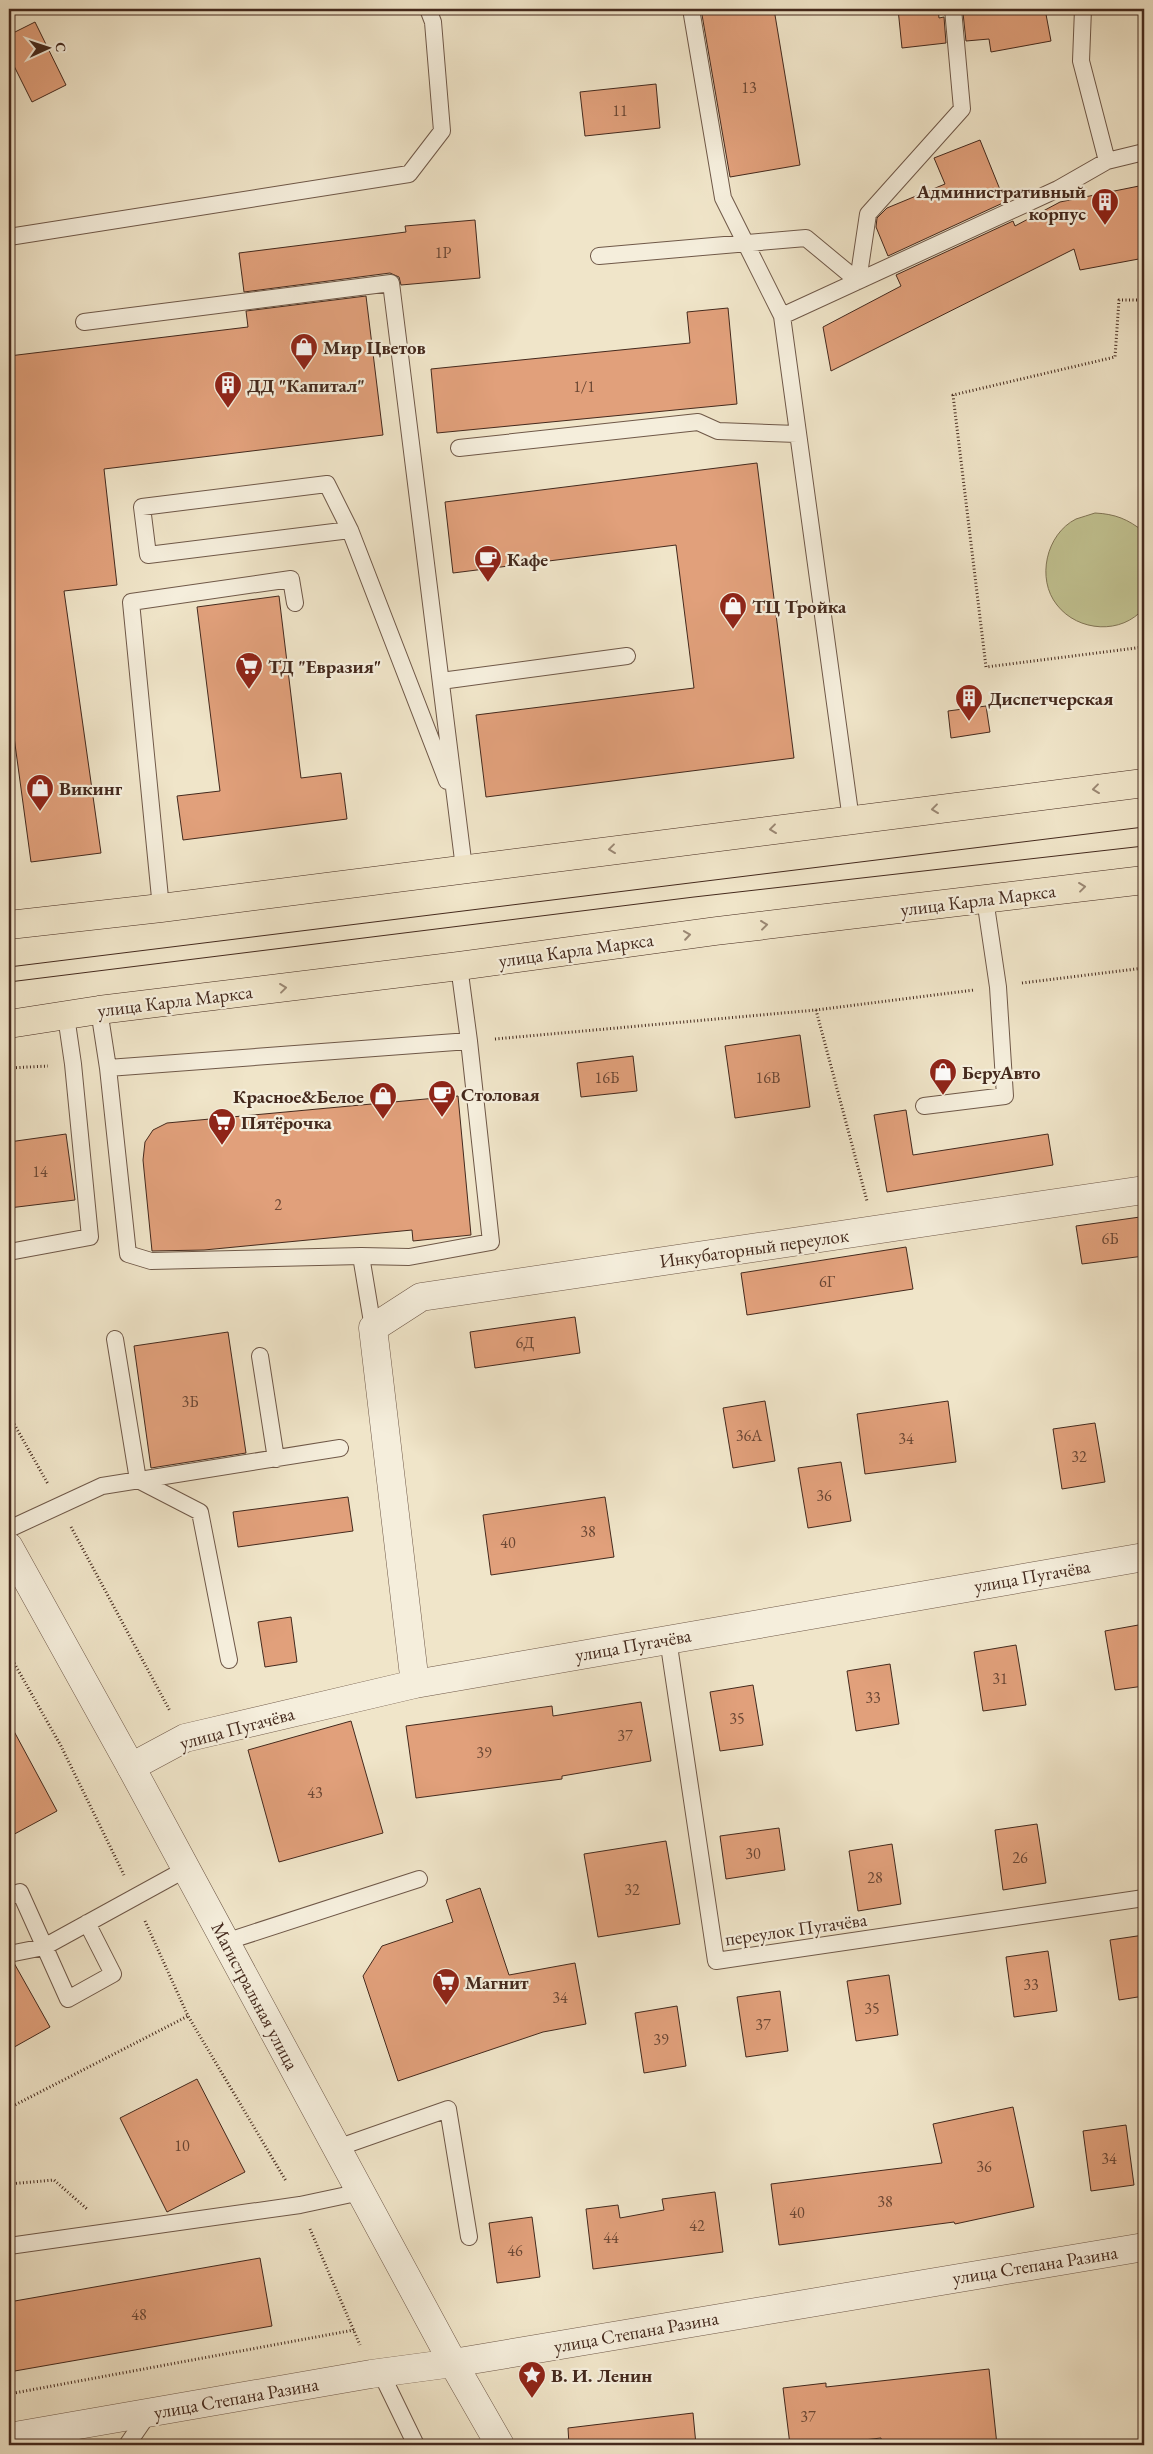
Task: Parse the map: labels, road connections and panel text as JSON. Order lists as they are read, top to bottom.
{
  "streets": {
    "main road": ["улица Карла Маркса"],
    "street": [
      "Инкубаторный переулок",
      "улица Пугачёва",
      "Магистральная улица",
      "улица Степана Разина"
    ],
    "lane": ["переулок Пугачёва"]
  },
  "crossings": [
    ["улица Пугачёва", "переулок Пугачёва"],
    ["улица Пугачёва", "Магистральная улица"],
    ["Магистральная улица", "улица Степана Разина"]
  ],
  "places": {
    "building": ["Административный корпус", "ДД \"Капитал\"", "Диспетчерская"],
    "shop": [
      "Мир Цветов",
      "ТЦ Тройка",
      "Викинг",
      "БеруАвто",
      "Красное&Белое"
    ],
    "cafe": ["Кафе", "Столовая"],
    "supermarket": ["ТД \"Евразия\"", "Пятёрочка", "Магнит"],
    "place": ["В. И. Ленин"]
  },
  "house_numbers": [
    "13",
    "11",
    "1Р",
    "1/1",
    "16Б",
    "16В",
    "14",
    "2",
    "6Б",
    "6Г",
    "6Д",
    "3Б",
    "36А",
    "34",
    "32",
    "36",
    "38",
    "40",
    "31",
    "33",
    "35",
    "37",
    "39",
    "43",
    "30",
    "26",
    "28",
    "32",
    "33",
    "34",
    "35",
    "37",
    "39",
    "10",
    "34",
    "36",
    "38",
    "40",
    "42",
    "44",
    "46",
    "48",
    "37"
  ],
  "north": "right"
}
